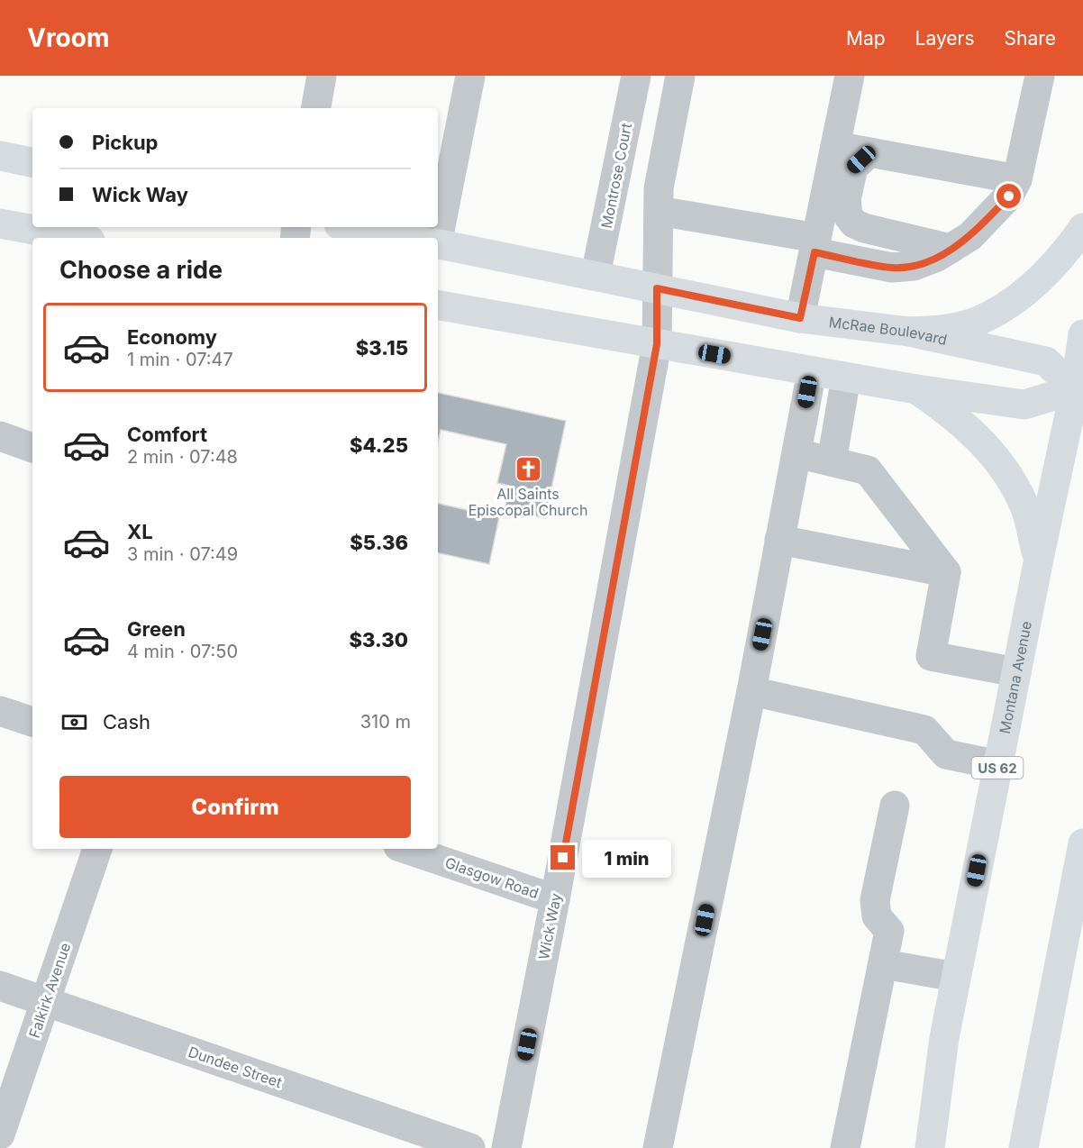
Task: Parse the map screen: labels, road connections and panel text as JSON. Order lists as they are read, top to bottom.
{
  "streets": {
    "main road": ["McRae Boulevard", "Montana Avenue", "US 62"],
    "street": [
      "Montrose Court",
      "Glasgow Road",
      "Wick Way",
      "Falkirk Avenue",
      "Dundee Street"
    ]
  },
  "crossings": [
    ["Montrose Court", "McRae Boulevard"],
    ["McRae Boulevard", "Montana Avenue"],
    ["McRae Boulevard", "Wick Way"],
    ["Glasgow Road", "Wick Way"],
    ["Falkirk Avenue", "Dundee Street"]
  ],
  "places": {
    "church": ["All Saints Episcopal Church"]
  },
  "page": {
    "header": "Vroom",
    "nav": ["Map", "Layers", "Share"],
    "banner": ["Pickup", "Wick Way"],
    "heading": "Choose a ride",
    "list": [
      {
        "name": "Economy",
        "note": "1 min · 07:47",
        "value": "$3.15"
      },
      {
        "name": "Comfort",
        "note": "2 min · 07:48",
        "value": "$4.25"
      },
      {
        "name": "XL",
        "note": "3 min · 07:49",
        "value": "$5.36"
      },
      {
        "name": "Green",
        "note": "4 min · 07:50",
        "value": "$3.30"
      }
    ],
    "pay": ["Cash", "310 m"],
    "buttons": "Confirm",
    "bubble": "1 min"
  }
}
